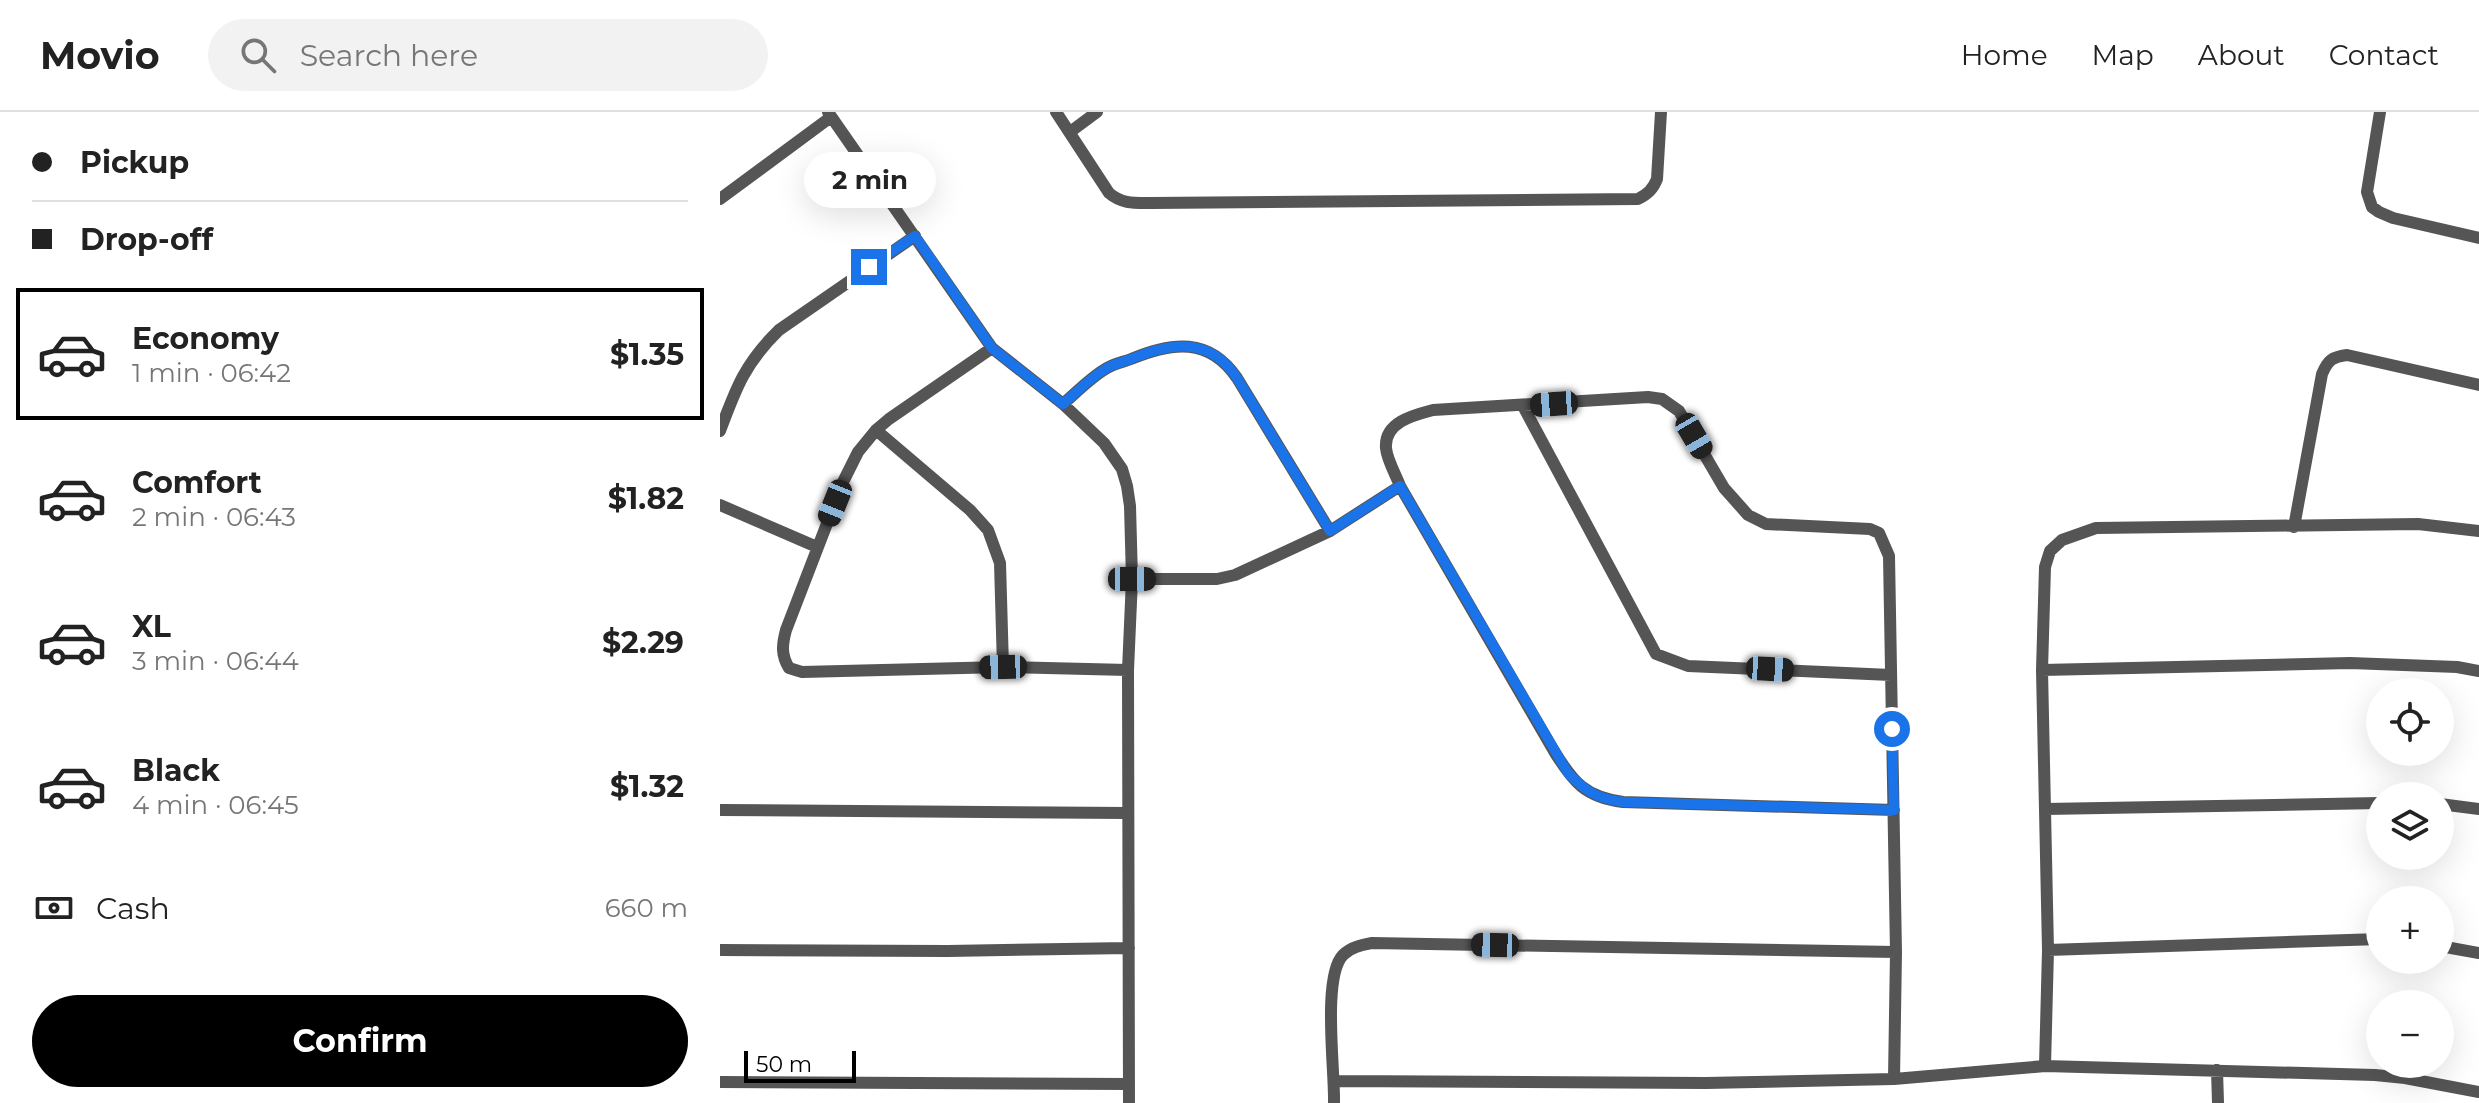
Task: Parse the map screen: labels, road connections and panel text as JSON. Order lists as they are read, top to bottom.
{
  "scale_bar": "50 m",
  "page": {
    "header": "Movio",
    "search": "Search here",
    "nav": [
      "Home",
      "Map",
      "About",
      "Contact"
    ],
    "banner": ["Pickup", "Drop-off"],
    "bubble": "2 min",
    "list": [
      {
        "name": "Economy",
        "note": "1 min · 06:42",
        "value": "$1.35"
      },
      {
        "name": "Comfort",
        "note": "2 min · 06:43",
        "value": "$1.82"
      },
      {
        "name": "XL",
        "note": "3 min · 06:44",
        "value": "$2.29"
      },
      {
        "name": "Black",
        "note": "4 min · 06:45",
        "value": "$1.32"
      }
    ],
    "map_buttons": ["+", "−"],
    "pay": ["Cash", "660 m"],
    "buttons": "Confirm",
    "scale": "50 m"
  }
}
